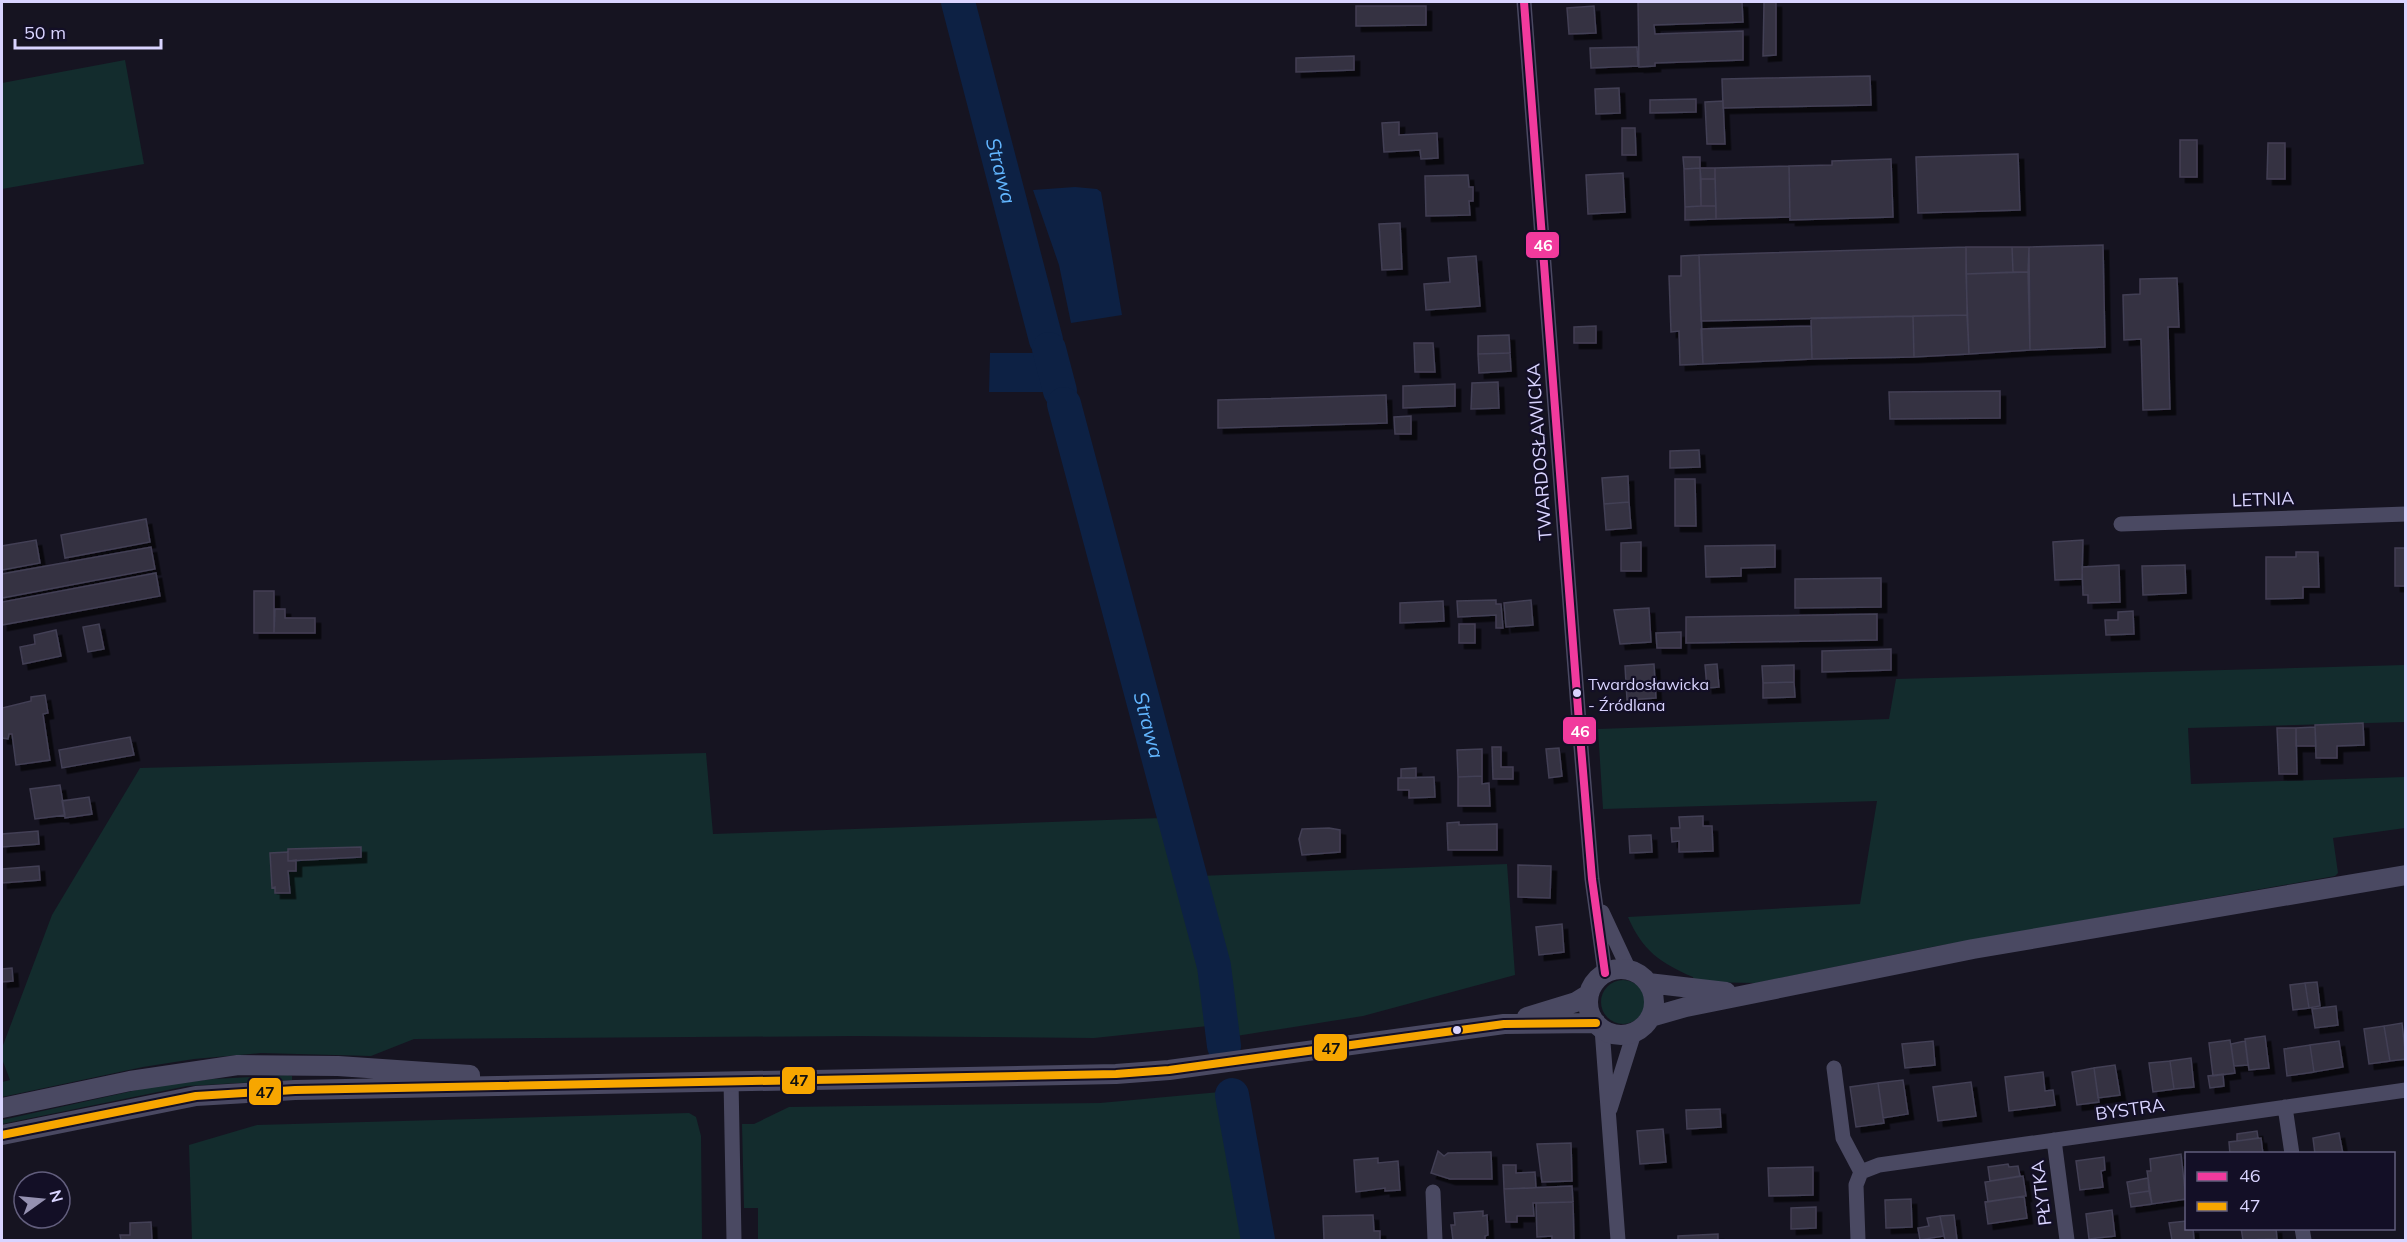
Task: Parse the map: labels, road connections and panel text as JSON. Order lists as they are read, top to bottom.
{
  "streets": {
    "street": [
      "TWARDOSŁAWICKA",
      "LETNIA",
      "BYSTRA",
      "PŁYTKA"
    ]
  },
  "crossings": [
    ["BYSTRA", "PŁYTKA"]
  ],
  "water": ["Strawa"],
  "places": ["Twardosławicka - Źródlana"],
  "lines": ["transit line 46", "transit line 47"],
  "legend": ["46", "47"],
  "scale_bar": "50 m",
  "north": "right"
}
